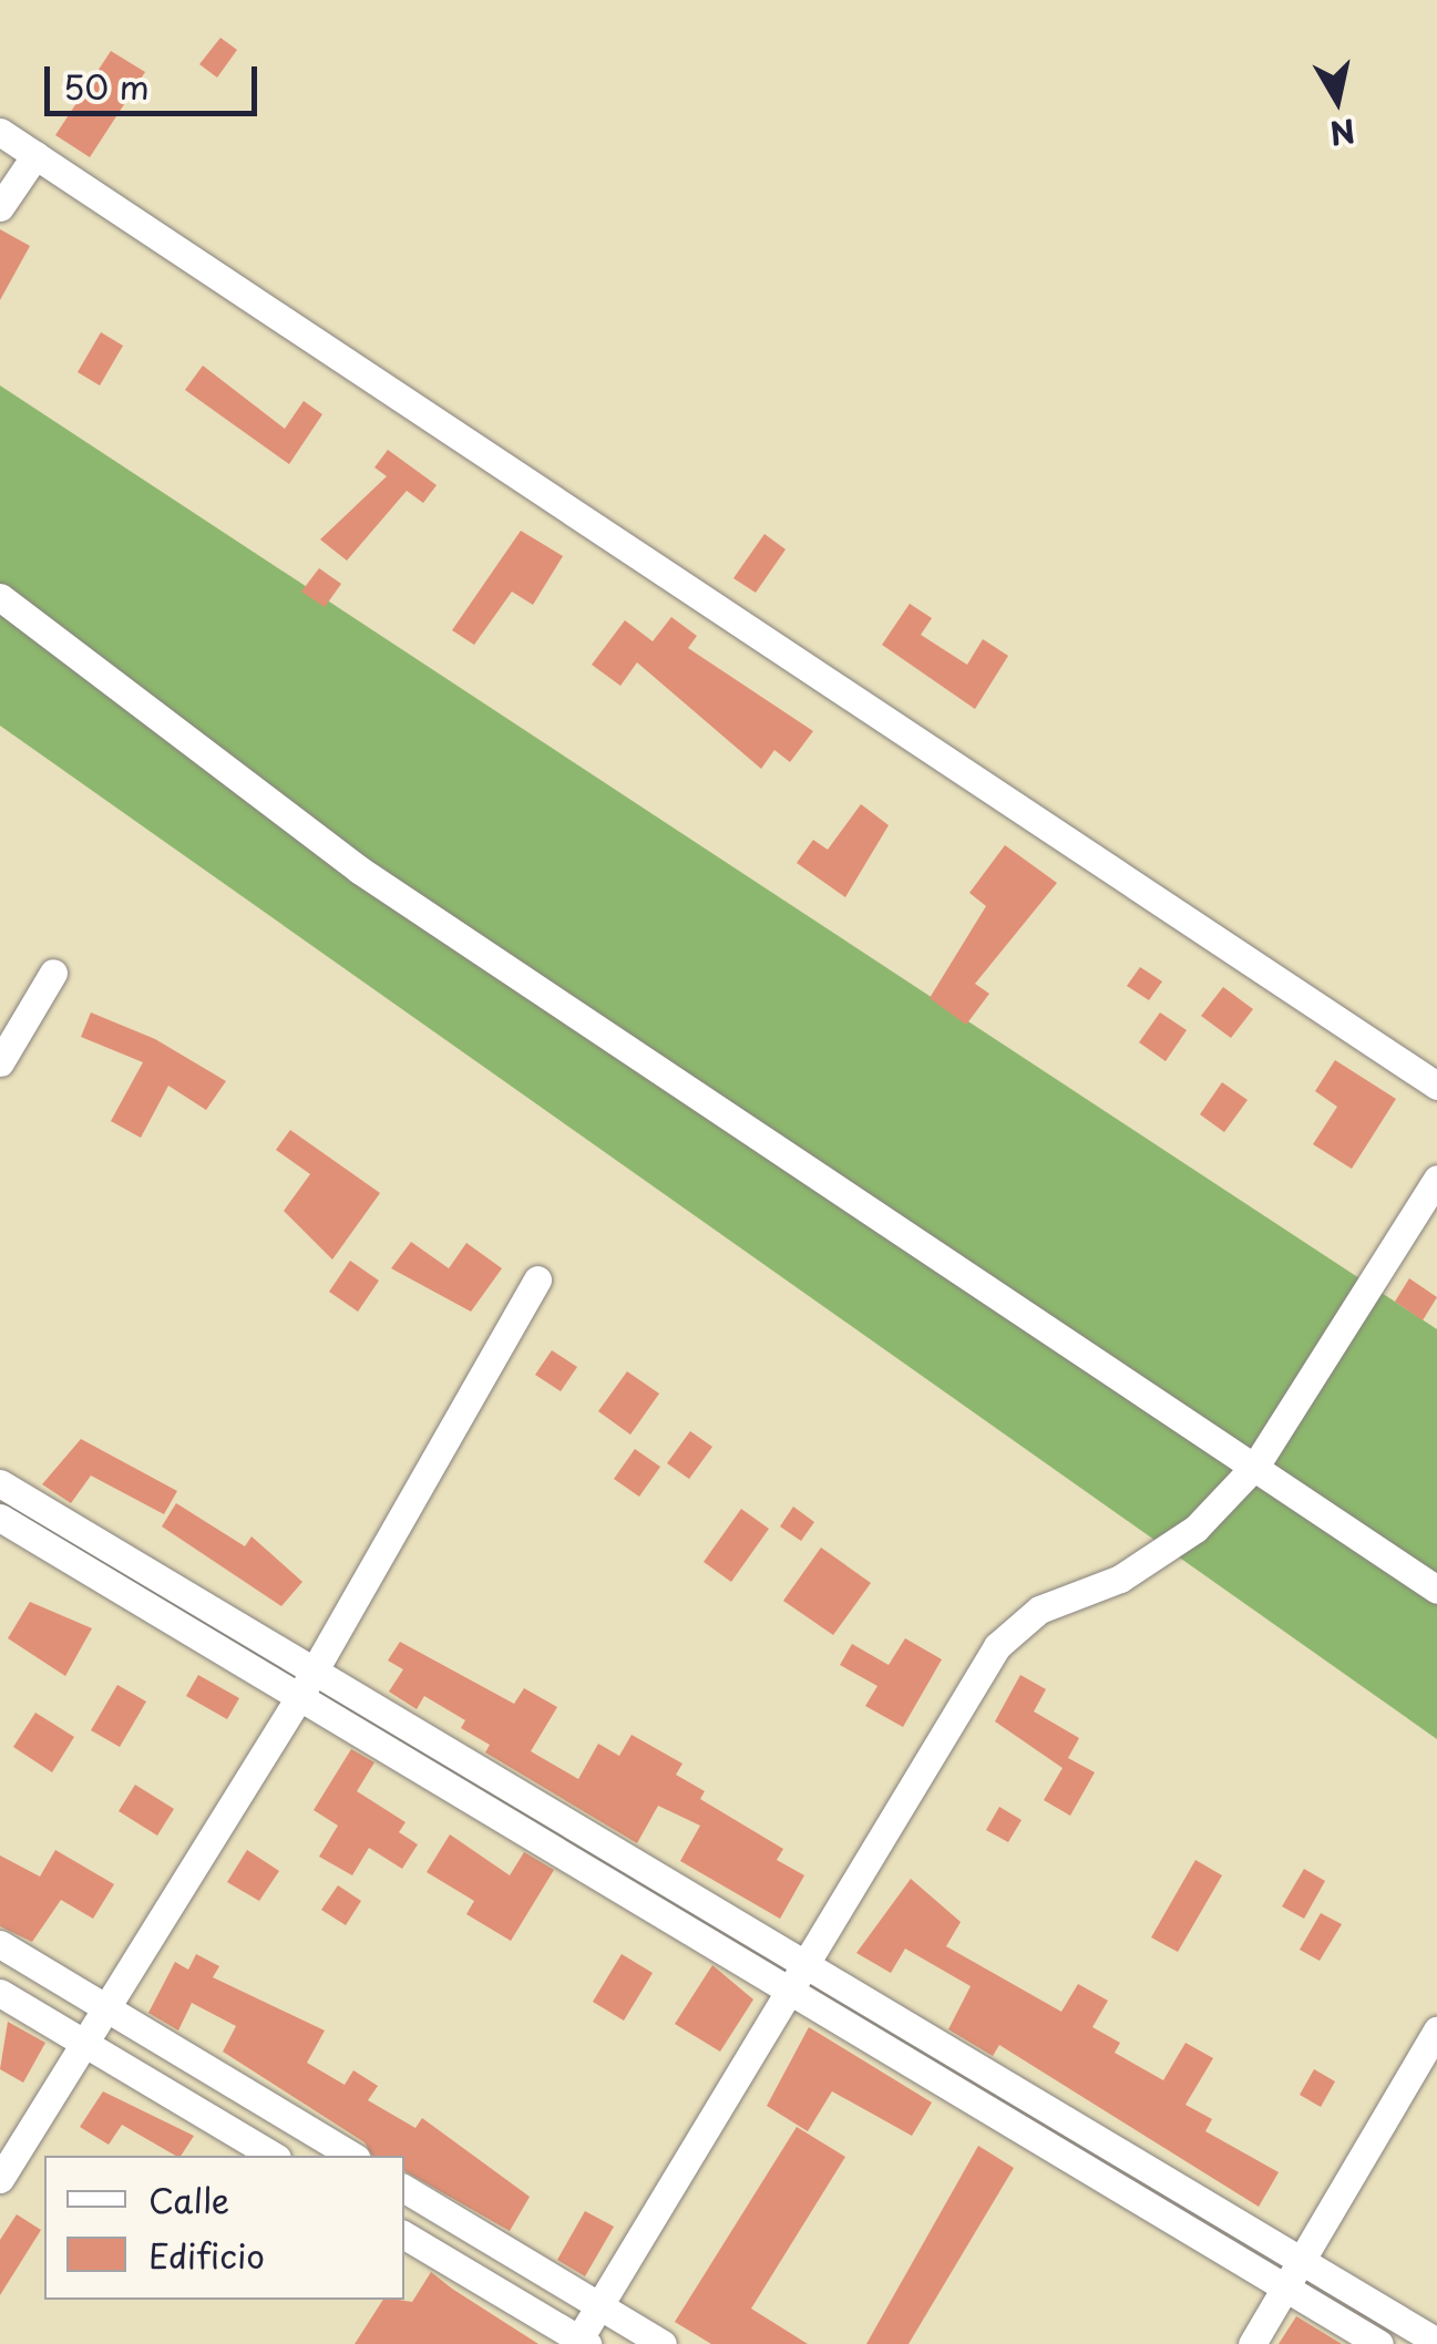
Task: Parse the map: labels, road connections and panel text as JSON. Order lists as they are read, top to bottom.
{
  "legend": ["Calle", "Edificio"],
  "scale_bar": "50 m",
  "north": "bottom"
}
